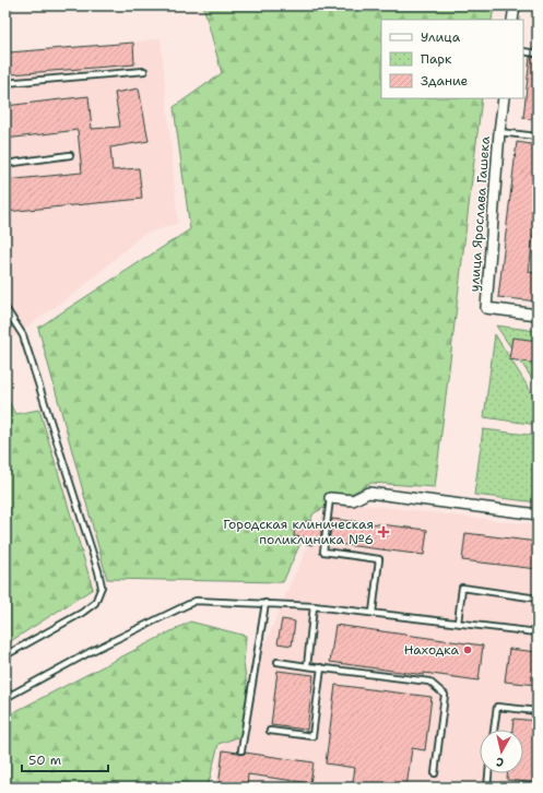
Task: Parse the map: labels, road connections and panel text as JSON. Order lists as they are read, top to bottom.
{
  "streets": {
    "street": ["улица Ярослава Гашека"]
  },
  "places": {
    "health": ["Городская клиническая поликлиника №6"],
    "other": ["Находка"]
  },
  "legend": ["Улица", "Парк", "Здание"],
  "scale_bar": "50 m",
  "north": "bottom"
}
